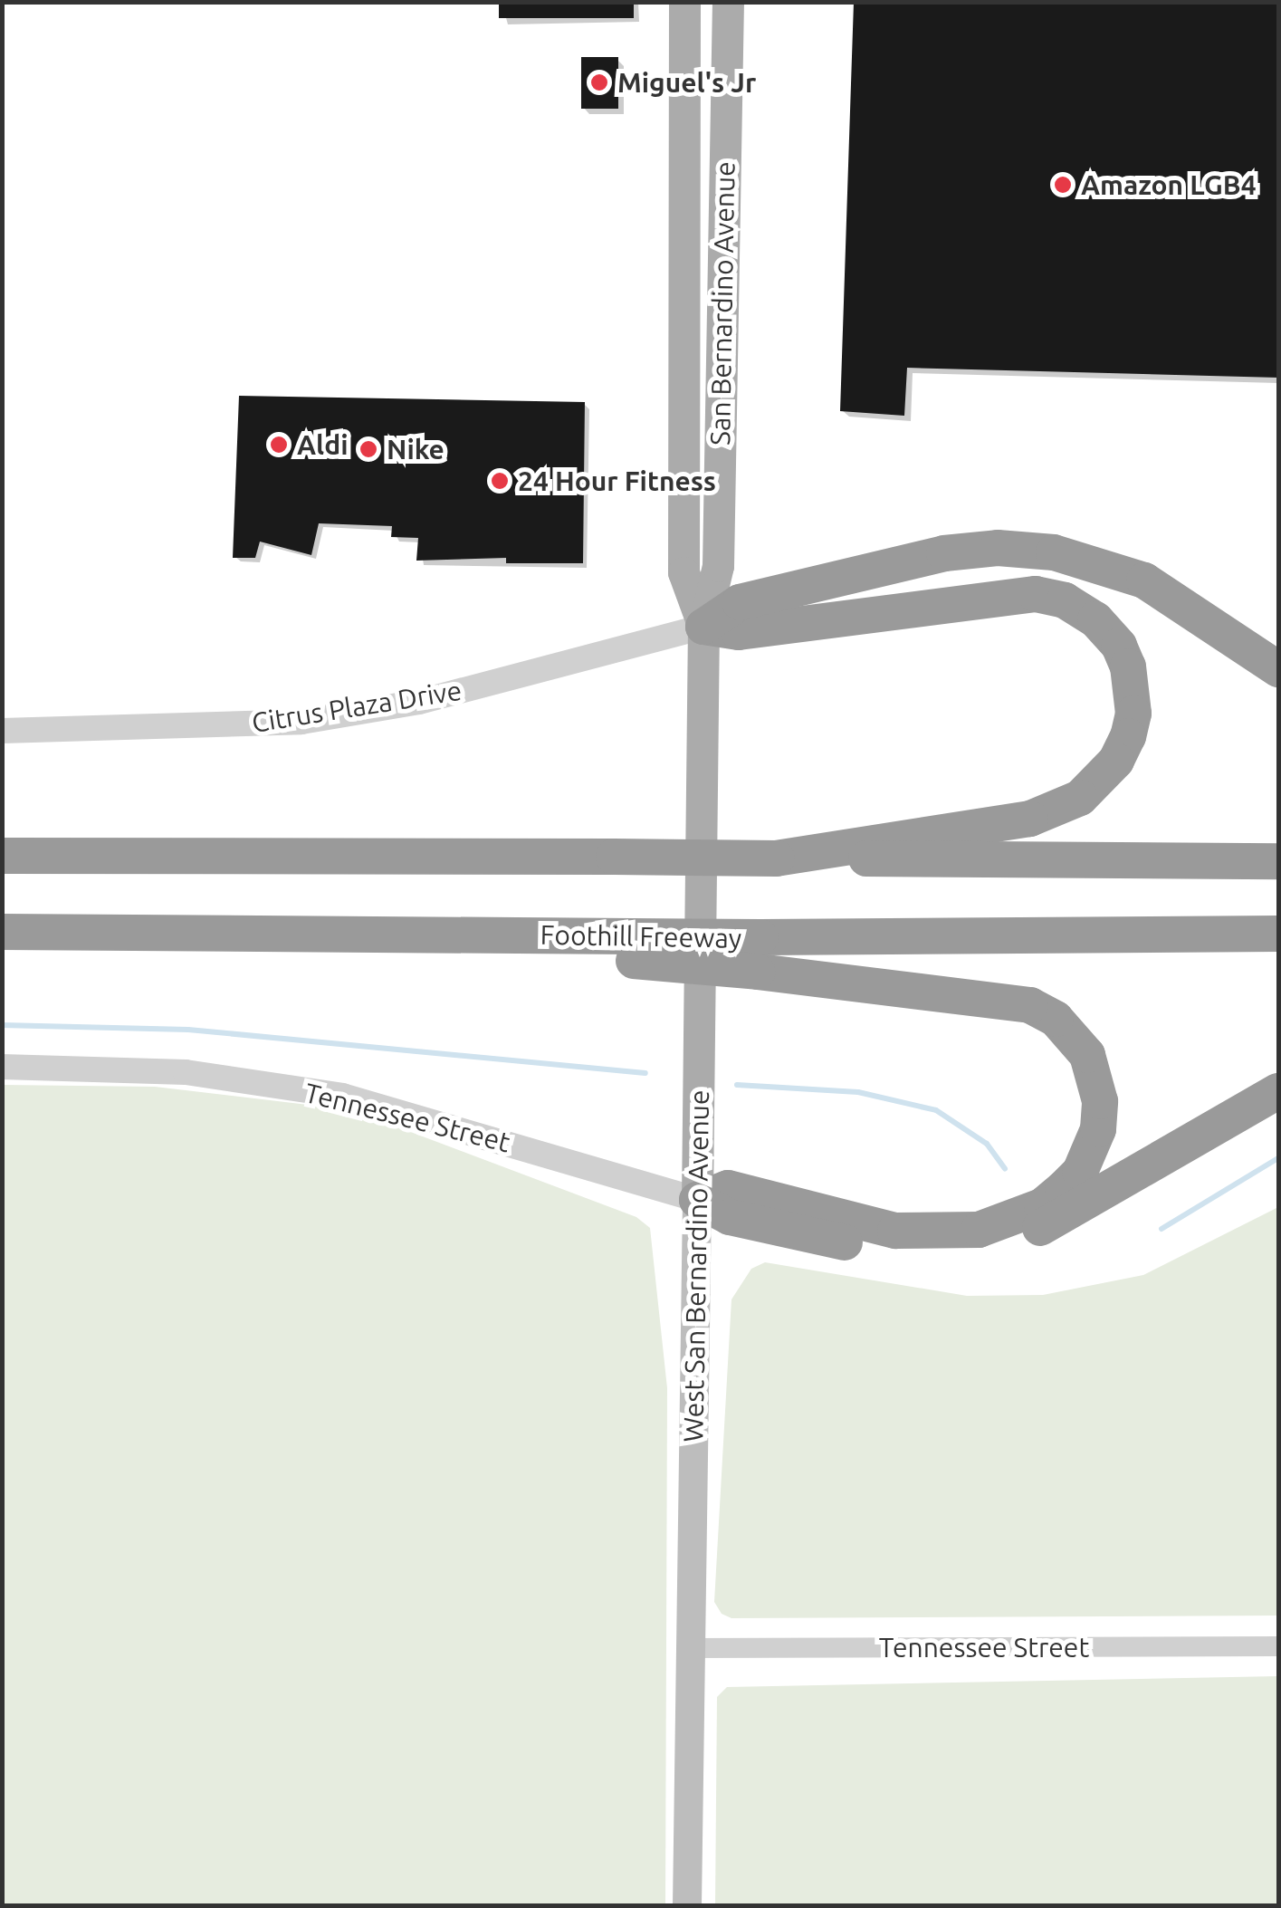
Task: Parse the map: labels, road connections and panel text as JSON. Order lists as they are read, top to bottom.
{
  "streets": {
    "highway": ["Foothill Freeway"],
    "main road": ["San Bernardino Avenue", "West San Bernardino Avenue"],
    "street": ["Citrus Plaza Drive", "Tennessee Street"]
  },
  "crossings": [
    ["San Bernardino Avenue", "Citrus Plaza Drive"],
    ["San Bernardino Avenue", "West San Bernardino Avenue"],
    ["Citrus Plaza Drive", "West San Bernardino Avenue"],
    ["Tennessee Street", "West San Bernardino Avenue"]
  ],
  "places": [
    "Miguel's Jr",
    "Amazon LGB4",
    "Aldi",
    "Nike",
    "24 Hour Fitness"
  ]
}
